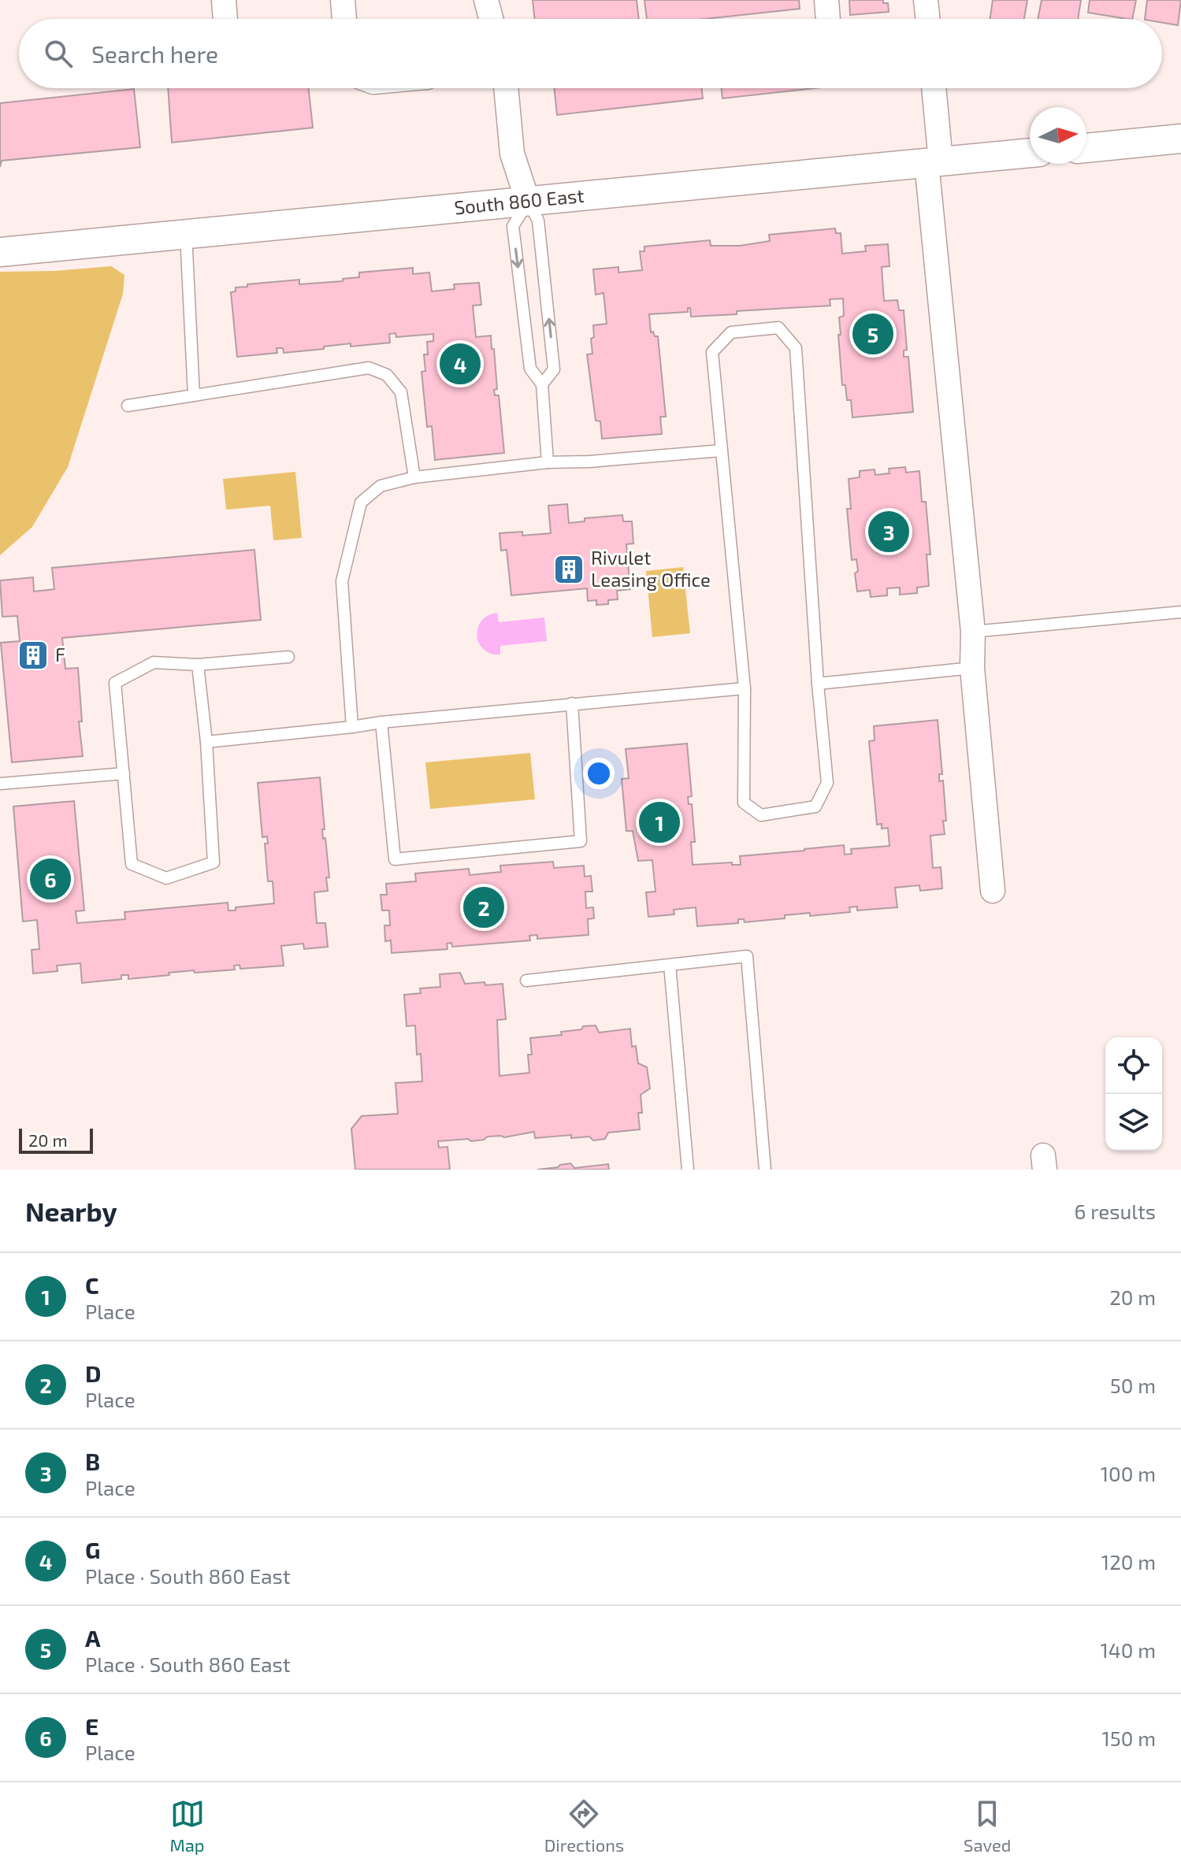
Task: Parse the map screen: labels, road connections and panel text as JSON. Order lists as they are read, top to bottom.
{
  "streets": {
    "street": ["South 860 East"]
  },
  "places": {
    "building": ["Rivulet Leasing Office", "F"]
  },
  "scale_bar": "20 m",
  "north": "right",
  "page": {
    "search": "Search here",
    "pins": [
      "5",
      "4",
      "3",
      "1",
      "6",
      "2"
    ],
    "scale": "20 m",
    "heading": ["Nearby", "6 results"],
    "list": [
      {
        "mark": "1",
        "name": "C",
        "note": "Place",
        "value": "20 m"
      },
      {
        "mark": "2",
        "name": "D",
        "note": "Place",
        "value": "50 m"
      },
      {
        "mark": "3",
        "name": "B",
        "note": "Place",
        "value": "100 m"
      },
      {
        "mark": "4",
        "name": "G",
        "note": "Place · South 860 East",
        "value": "120 m"
      },
      {
        "mark": "5",
        "name": "A",
        "note": "Place · South 860 East",
        "value": "140 m"
      },
      {
        "mark": "6",
        "name": "E",
        "note": "Place",
        "value": "150 m"
      }
    ],
    "nav": ["Map", "Directions", "Saved"]
  }
}
